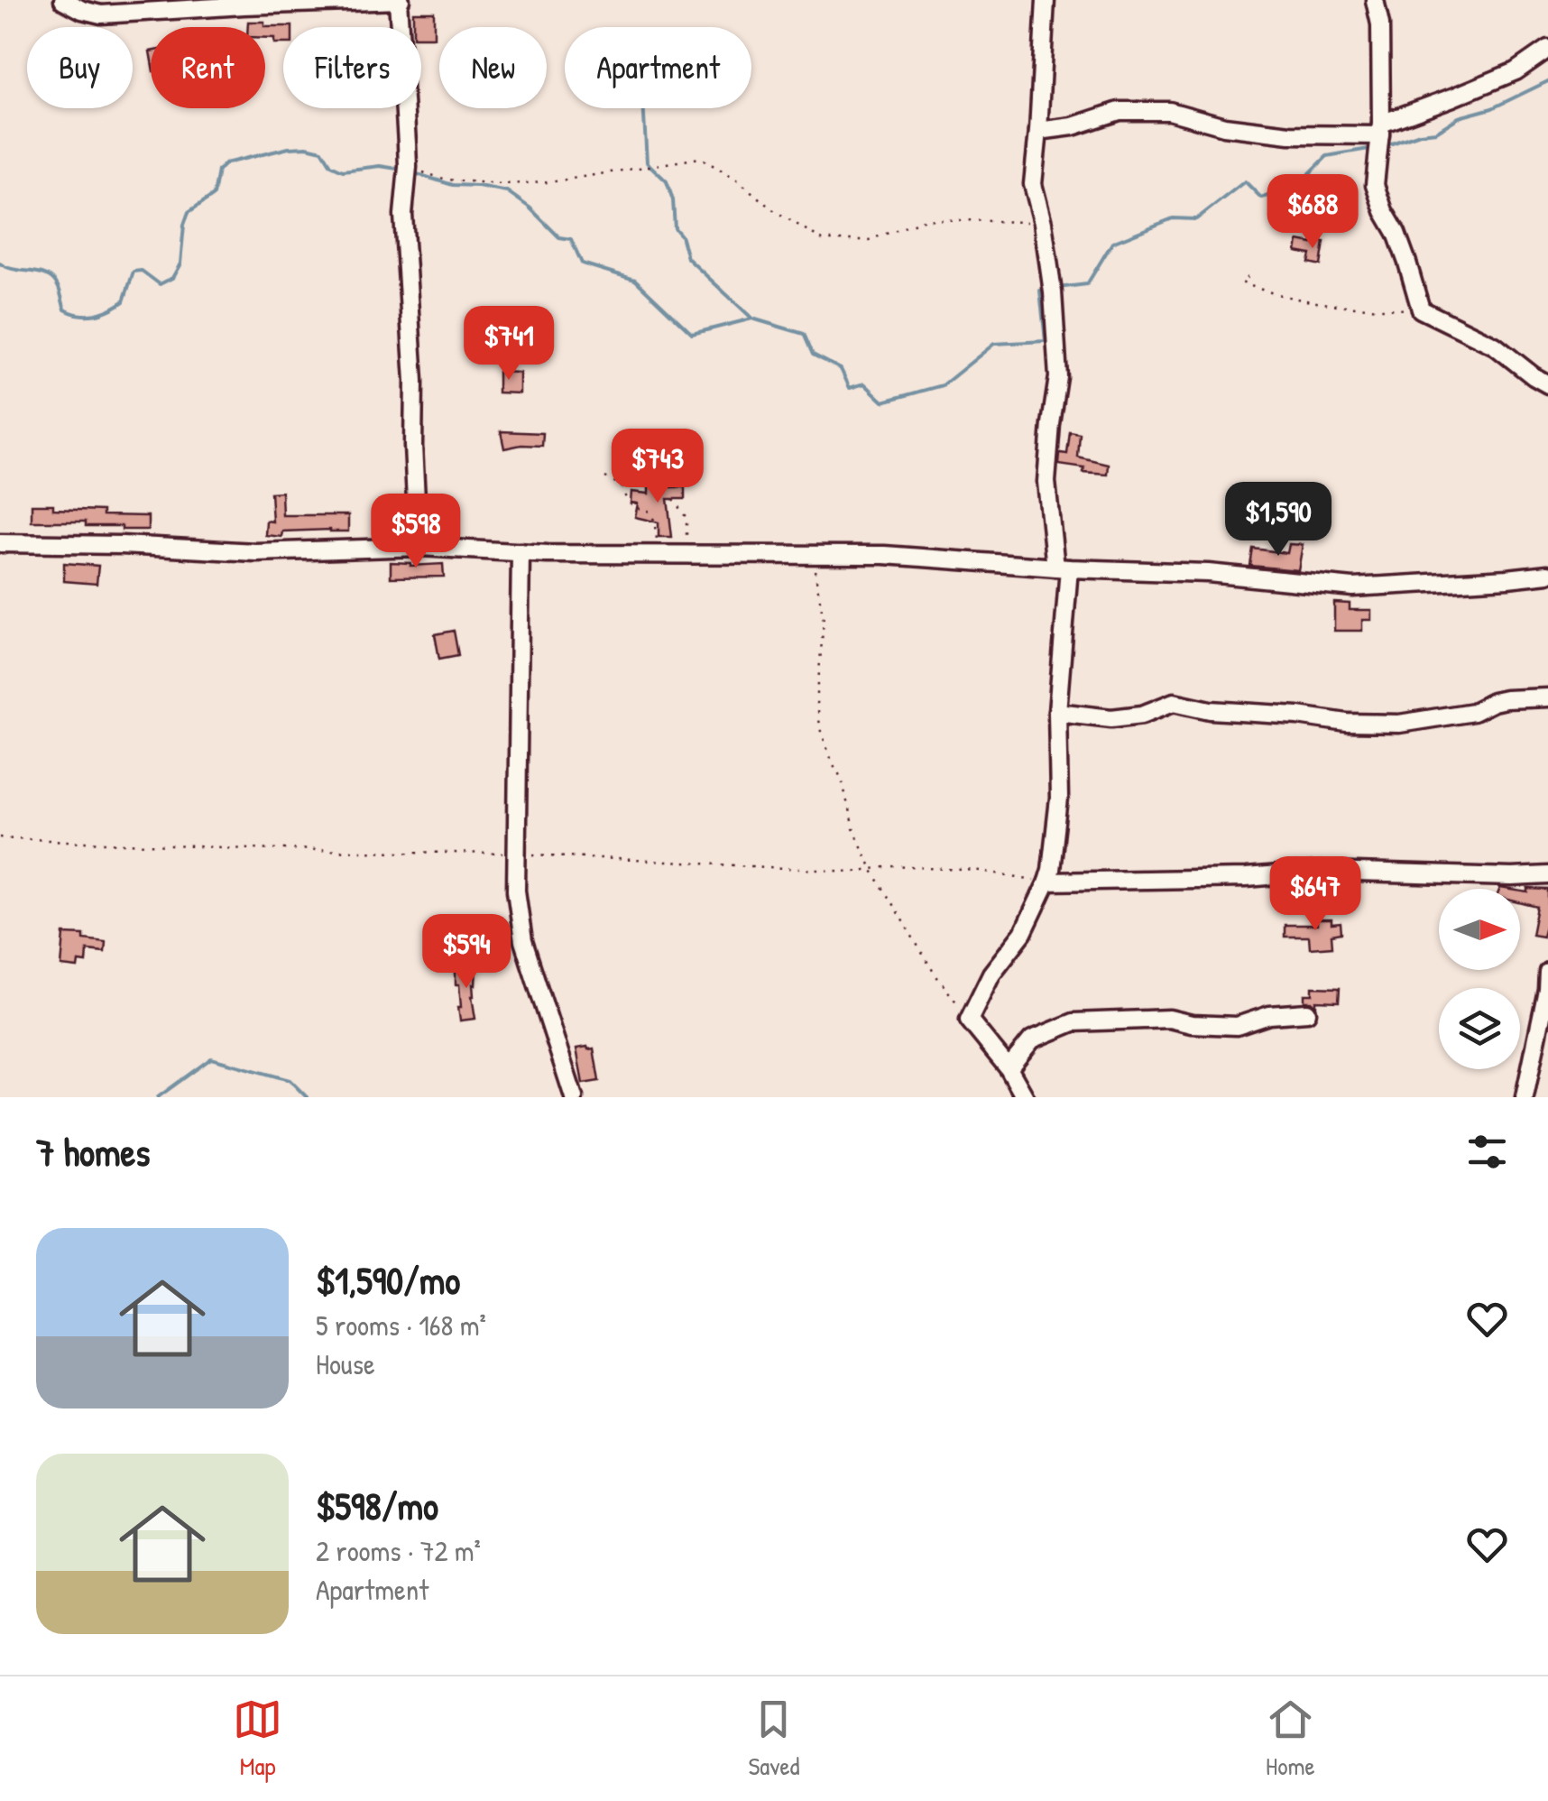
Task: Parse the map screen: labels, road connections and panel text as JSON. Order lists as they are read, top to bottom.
{
  "north": "right",
  "page": {
    "chip": [
      "Buy",
      "Rent",
      "Filters",
      "New",
      "Apartment"
    ],
    "price": [
      "$688",
      "$741",
      "$743",
      "$1,590",
      "$598",
      "$647",
      "$594"
    ],
    "heading": "7 homes",
    "list": [
      {
        "name": "$1,590/mo",
        "note": "5 rooms · 168 m² · House"
      },
      {
        "name": "$598/mo",
        "note": "2 rooms · 72 m² · Apartment"
      }
    ],
    "tabs": ["Map", "Saved", "Home"]
  }
}
